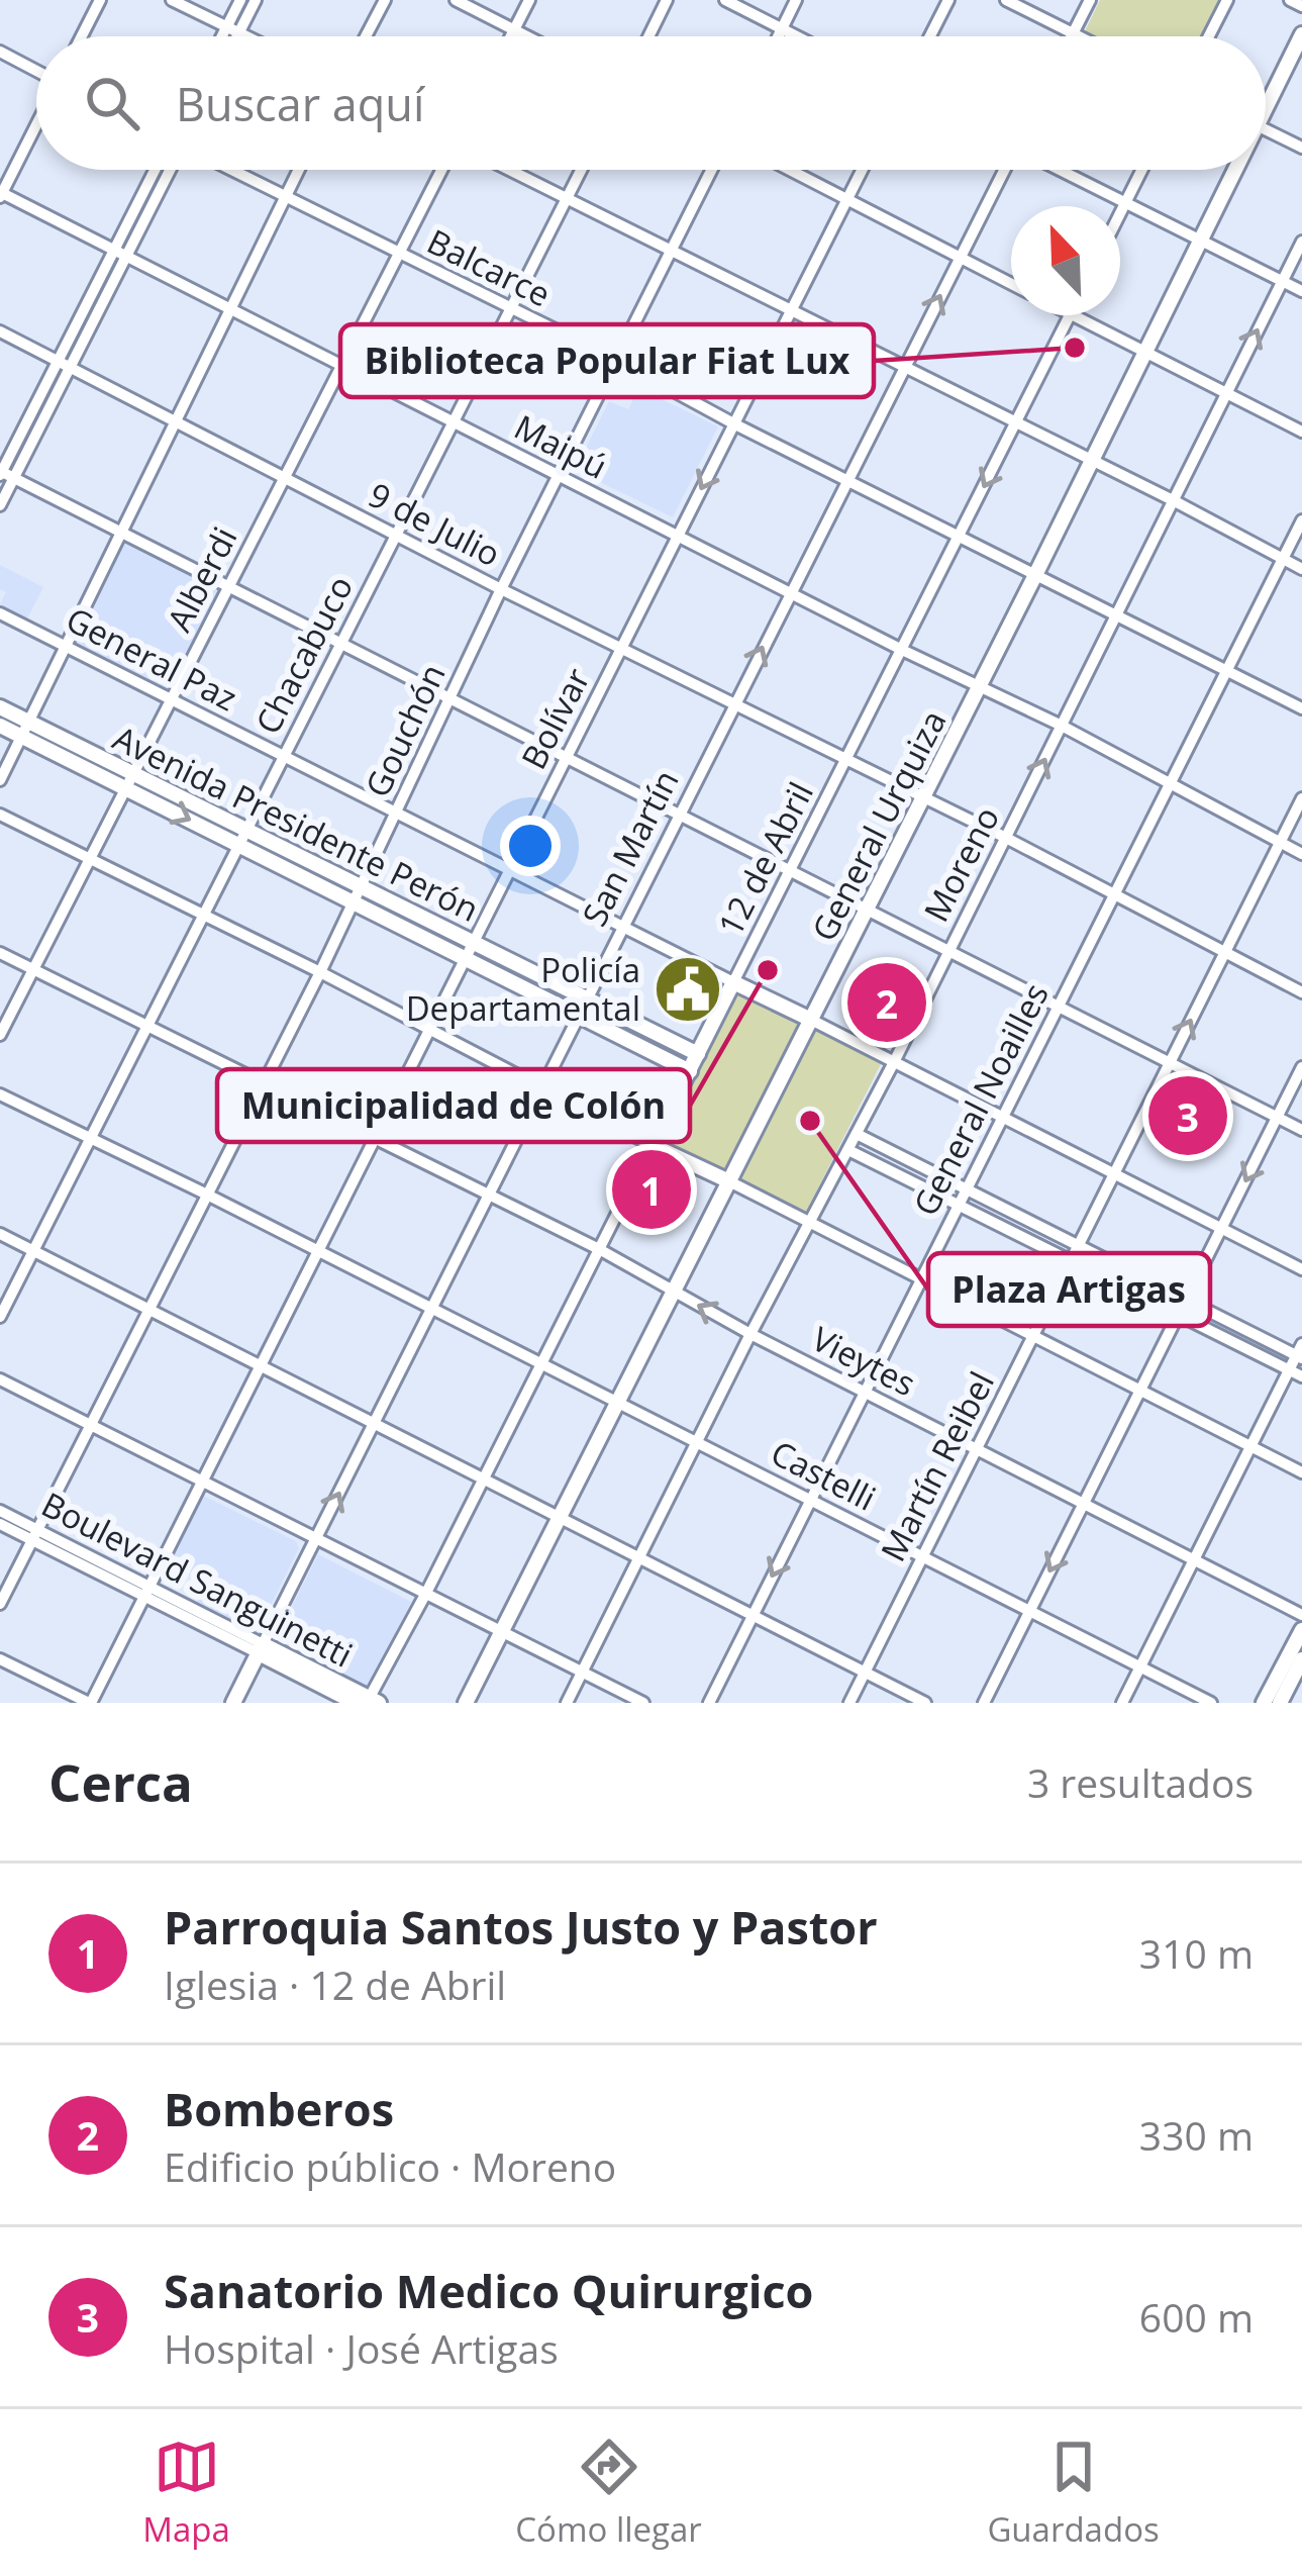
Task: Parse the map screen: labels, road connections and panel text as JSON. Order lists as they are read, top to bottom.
{
  "streets": {
    "main road": [
      "Avenida Presidente Perón",
      "General Urquiza",
      "San Martín",
      "12 de Abril",
      "Boulevard Sanguinetti"
    ],
    "street": [
      "Balcarce",
      "Maipú",
      "9 de Julio",
      "Alberdi",
      "Chacabuco",
      "General Paz",
      "Bolívar",
      "Gouchón",
      "Moreno",
      "General Noailles",
      "Vieytes",
      "Martín Reibel",
      "Castelli"
    ]
  },
  "crossings": [
    ["Balcarce", "Alberdi"],
    ["Balcarce", "Chacabuco"],
    ["Balcarce", "Bolívar"],
    ["Balcarce", "Gouchón"],
    ["Balcarce", "General Urquiza"],
    ["Balcarce", "San Martín"],
    ["Balcarce", "12 de Abril"],
    ["Balcarce", "Moreno"],
    ["Balcarce", "General Noailles"],
    ["Maipú", "Alberdi"],
    ["Maipú", "Chacabuco"],
    ["Maipú", "Bolívar"],
    ["Maipú", "Gouchón"],
    ["Maipú", "General Urquiza"],
    ["Maipú", "San Martín"],
    ["Maipú", "12 de Abril"],
    ["Maipú", "Moreno"],
    ["Maipú", "General Noailles"],
    ["Maipú", "Martín Reibel"],
    ["9 de Julio", "Alberdi"],
    ["9 de Julio", "Chacabuco"],
    ["9 de Julio", "Bolívar"],
    ["9 de Julio", "Gouchón"],
    ["9 de Julio", "General Urquiza"],
    ["9 de Julio", "San Martín"],
    ["9 de Julio", "12 de Abril"],
    ["9 de Julio", "Moreno"],
    ["9 de Julio", "General Noailles"],
    ["9 de Julio", "Martín Reibel"],
    ["Alberdi", "General Paz"],
    ["Alberdi", "Avenida Presidente Perón"],
    ["Alberdi", "Vieytes"],
    ["Chacabuco", "General Paz"],
    ["Chacabuco", "Avenida Presidente Perón"],
    ["Chacabuco", "Vieytes"],
    ["Chacabuco", "Castelli"],
    ["General Paz", "Bolívar"],
    ["General Paz", "Gouchón"],
    ["General Paz", "San Martín"],
    ["General Paz", "12 de Abril"],
    ["Bolívar", "Avenida Presidente Perón"],
    ["Bolívar", "Vieytes"],
    ["Bolívar", "Castelli"],
    ["Bolívar", "Boulevard Sanguinetti"],
    ["Gouchón", "Avenida Presidente Perón"],
    ["Gouchón", "Vieytes"],
    ["Gouchón", "Castelli"],
    ["Gouchón", "Boulevard Sanguinetti"],
    ["Avenida Presidente Perón", "San Martín"],
    ["Avenida Presidente Perón", "12 de Abril"],
    ["General Urquiza", "Vieytes"],
    ["General Urquiza", "Castelli"],
    ["San Martín", "Vieytes"],
    ["San Martín", "Castelli"],
    ["San Martín", "Boulevard Sanguinetti"],
    ["12 de Abril", "Vieytes"],
    ["12 de Abril", "Castelli"],
    ["12 de Abril", "Boulevard Sanguinetti"],
    ["Moreno", "Vieytes"],
    ["Moreno", "Castelli"],
    ["General Noailles", "Vieytes"],
    ["General Noailles", "Castelli"],
    ["Vieytes", "Martín Reibel"],
    ["Martín Reibel", "Castelli"]
  ],
  "places": {
    "other": ["Biblioteca Popular Fiat Lux", "Municipalidad de Colón", "Plaza Artigas"],
    "public building": ["Policía Departamental"]
  },
  "north": "top left",
  "page": {
    "search": "Buscar aquí",
    "pins": ["2", "3", "1"],
    "heading": ["Cerca", "3 resultados"],
    "list": [
      {
        "mark": "1",
        "name": "Parroquia Santos Justo y Pastor",
        "note": "Iglesia · 12 de Abril",
        "value": "310 m"
      },
      {
        "mark": "2",
        "name": "Bomberos",
        "note": "Edificio público · Moreno",
        "value": "330 m"
      },
      {
        "mark": "3",
        "name": "Sanatorio Medico Quirurgico",
        "note": "Hospital · José Artigas",
        "value": "600 m"
      }
    ],
    "nav": ["Mapa", "Cómo llegar", "Guardados"]
  }
}
